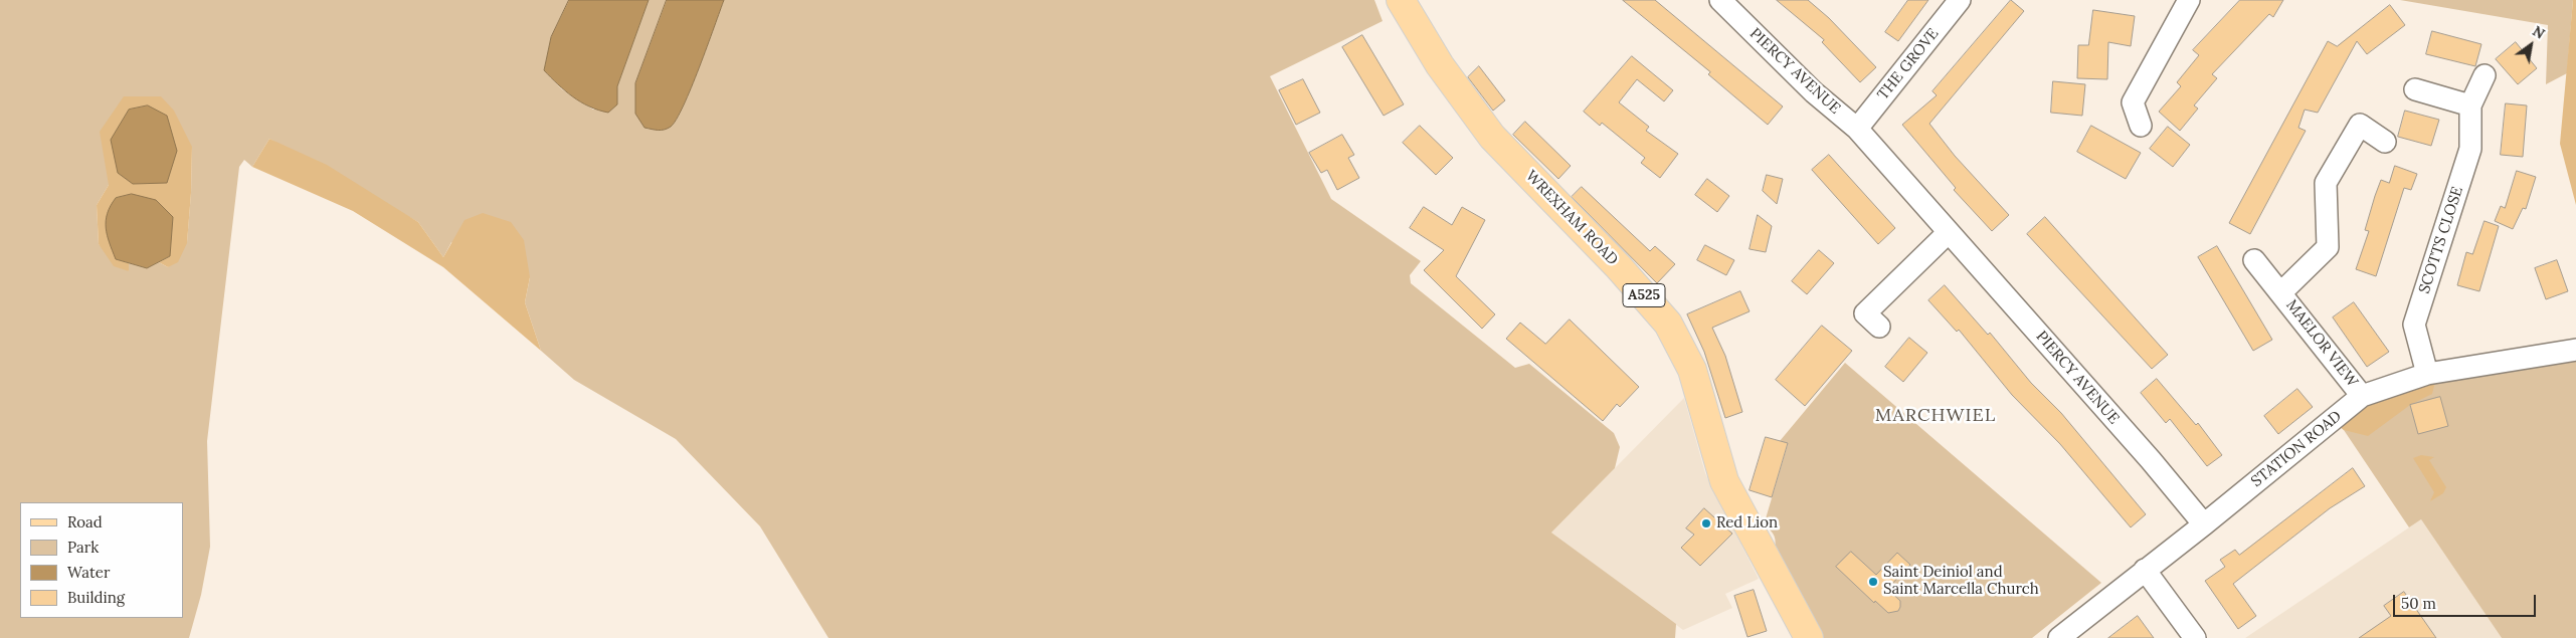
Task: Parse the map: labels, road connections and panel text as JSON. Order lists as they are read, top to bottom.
{
  "streets": {
    "main road": ["WREXHAM ROAD", "A525"],
    "street": [
      "THE GROVE",
      "PIERCY AVENUE",
      "SCOTTS CLOSE",
      "MAELOR VIEW",
      "STATION ROAD"
    ]
  },
  "crossings": [
    ["THE GROVE", "PIERCY AVENUE"],
    ["PIERCY AVENUE", "STATION ROAD"],
    ["SCOTTS CLOSE", "STATION ROAD"],
    ["MAELOR VIEW", "STATION ROAD"]
  ],
  "districts": ["MARCHWIEL"],
  "places": ["Red Lion", "Saint Deiniol and Saint Marcella Church"],
  "legend": [
    "Road",
    "Park",
    "Water",
    "Building"
  ],
  "scale_bar": "50 m",
  "north": "top right"
}
